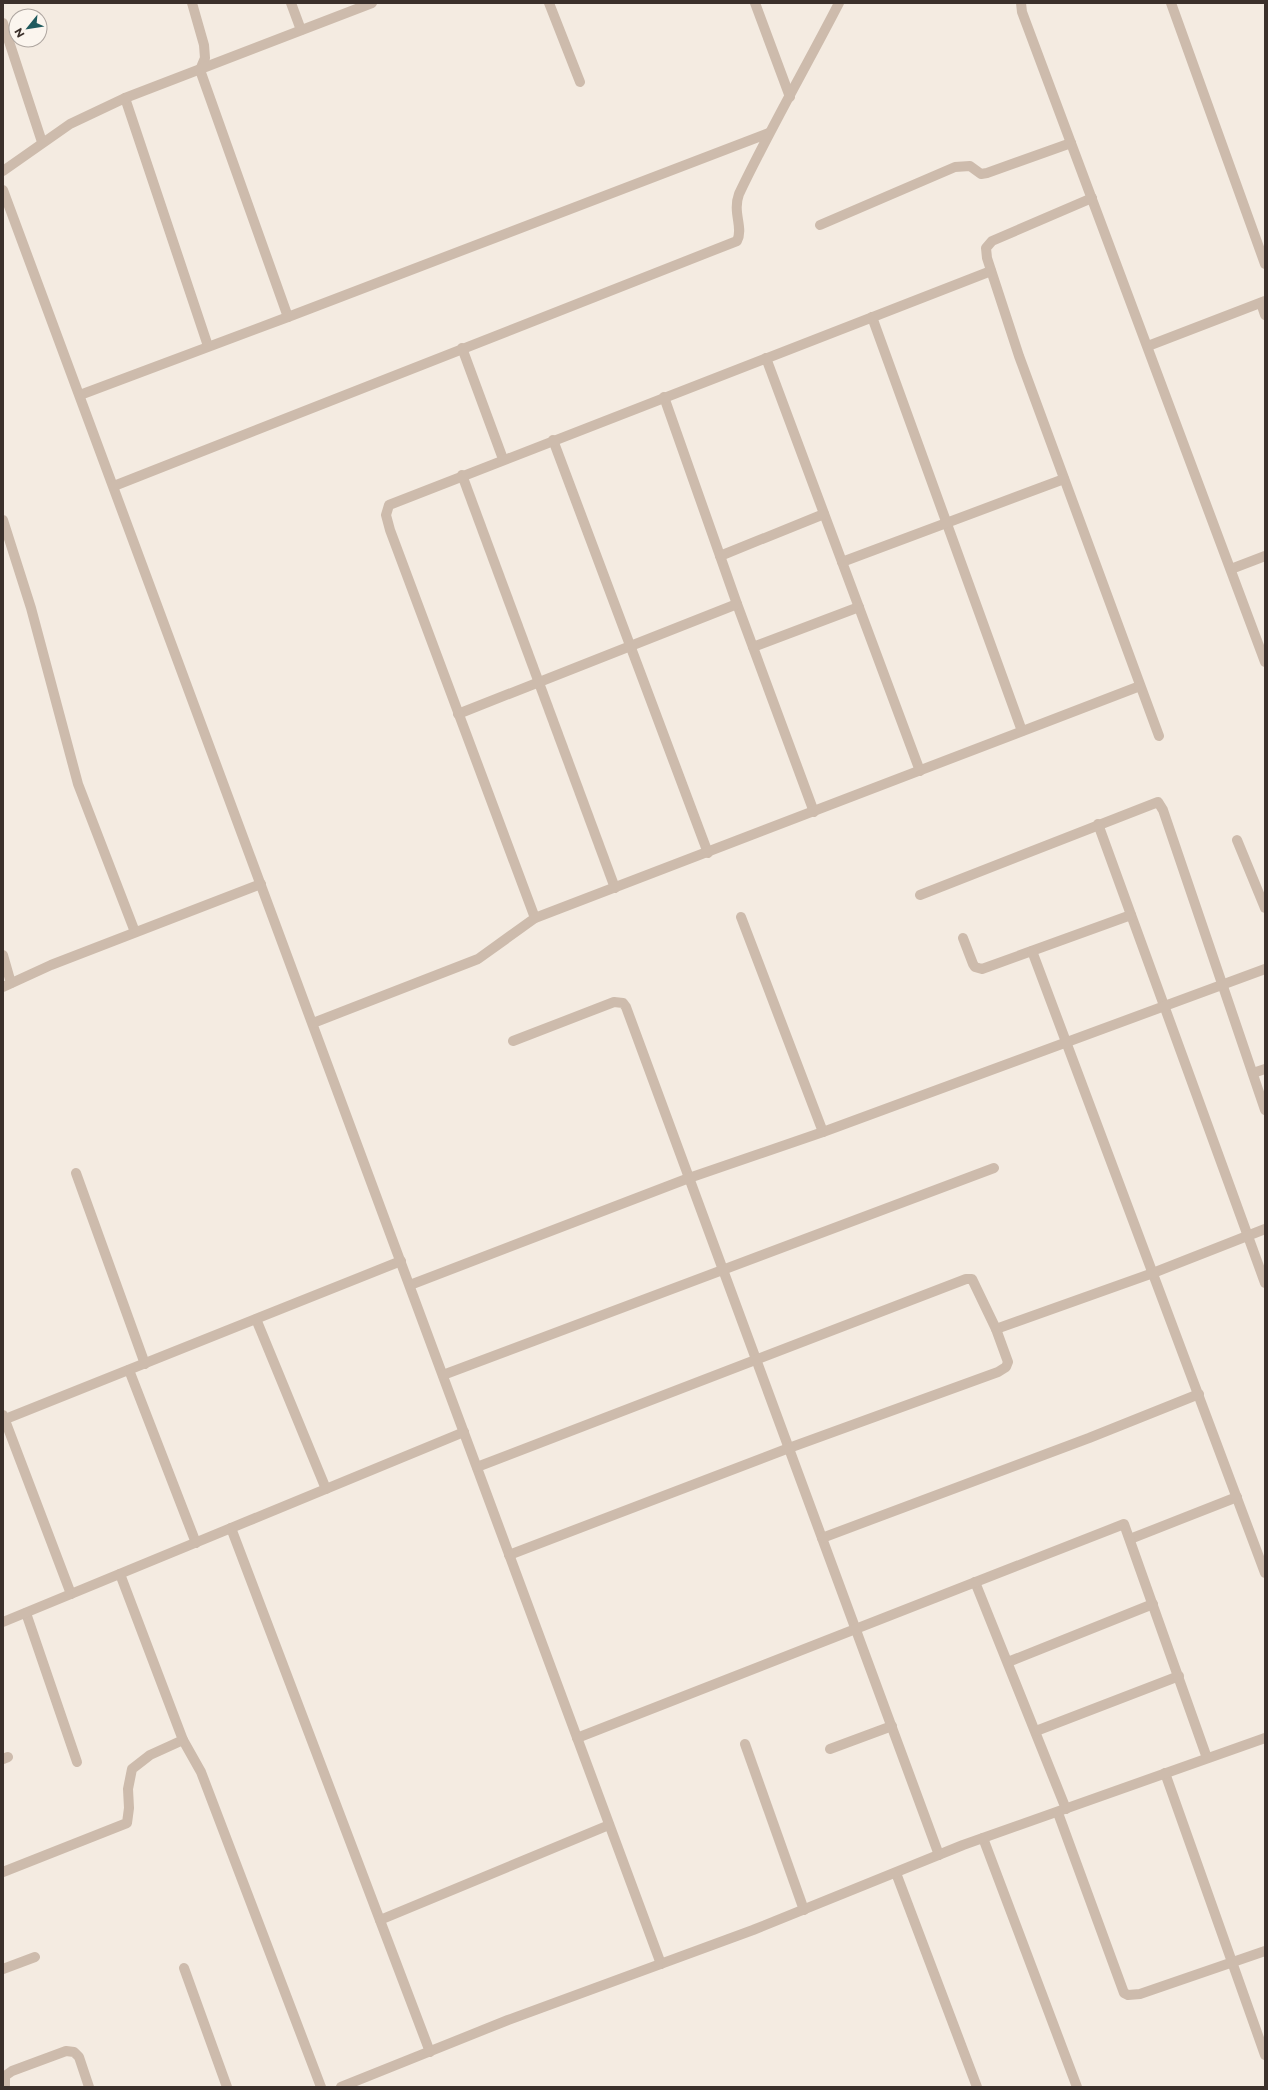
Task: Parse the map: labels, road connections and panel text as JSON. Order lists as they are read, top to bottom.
{
  "north": "bottom left"
}
